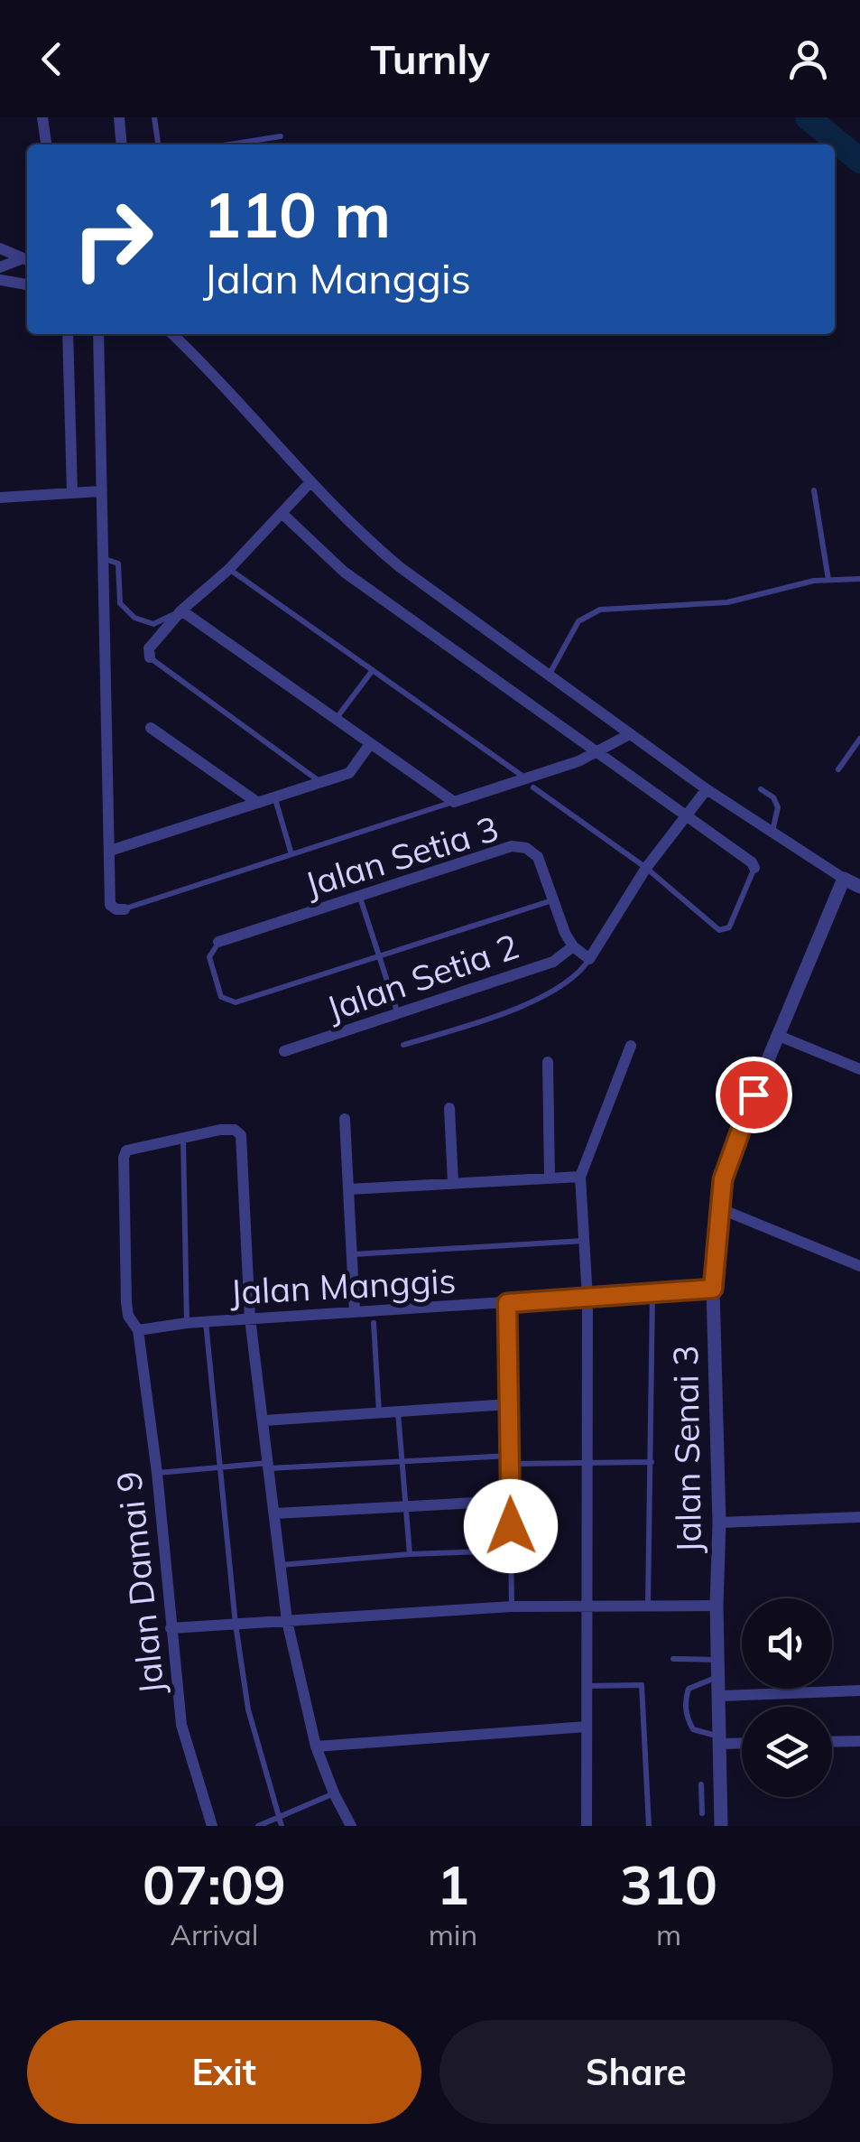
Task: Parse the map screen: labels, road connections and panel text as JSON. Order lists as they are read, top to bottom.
{
  "streets": {
    "street": [
      "Jalan Setia 3",
      "Jalan Setia 2",
      "Jalan Manggis",
      "Jalan Senai 3",
      "Jalan Damai 9"
    ]
  },
  "crossings": [
    ["Jalan Setia 3", "Jalan Setia 2"],
    ["Jalan Manggis", "Jalan Senai 3"],
    ["Jalan Manggis", "Jalan Damai 9"]
  ],
  "page": {
    "header": "Turnly",
    "turn": ["110 m", "Jalan Manggis"],
    "eta": [
      "07:09",
      "Arrival",
      "1",
      "min",
      "310",
      "m"
    ],
    "buttons": ["Exit", "Share"]
  }
}
